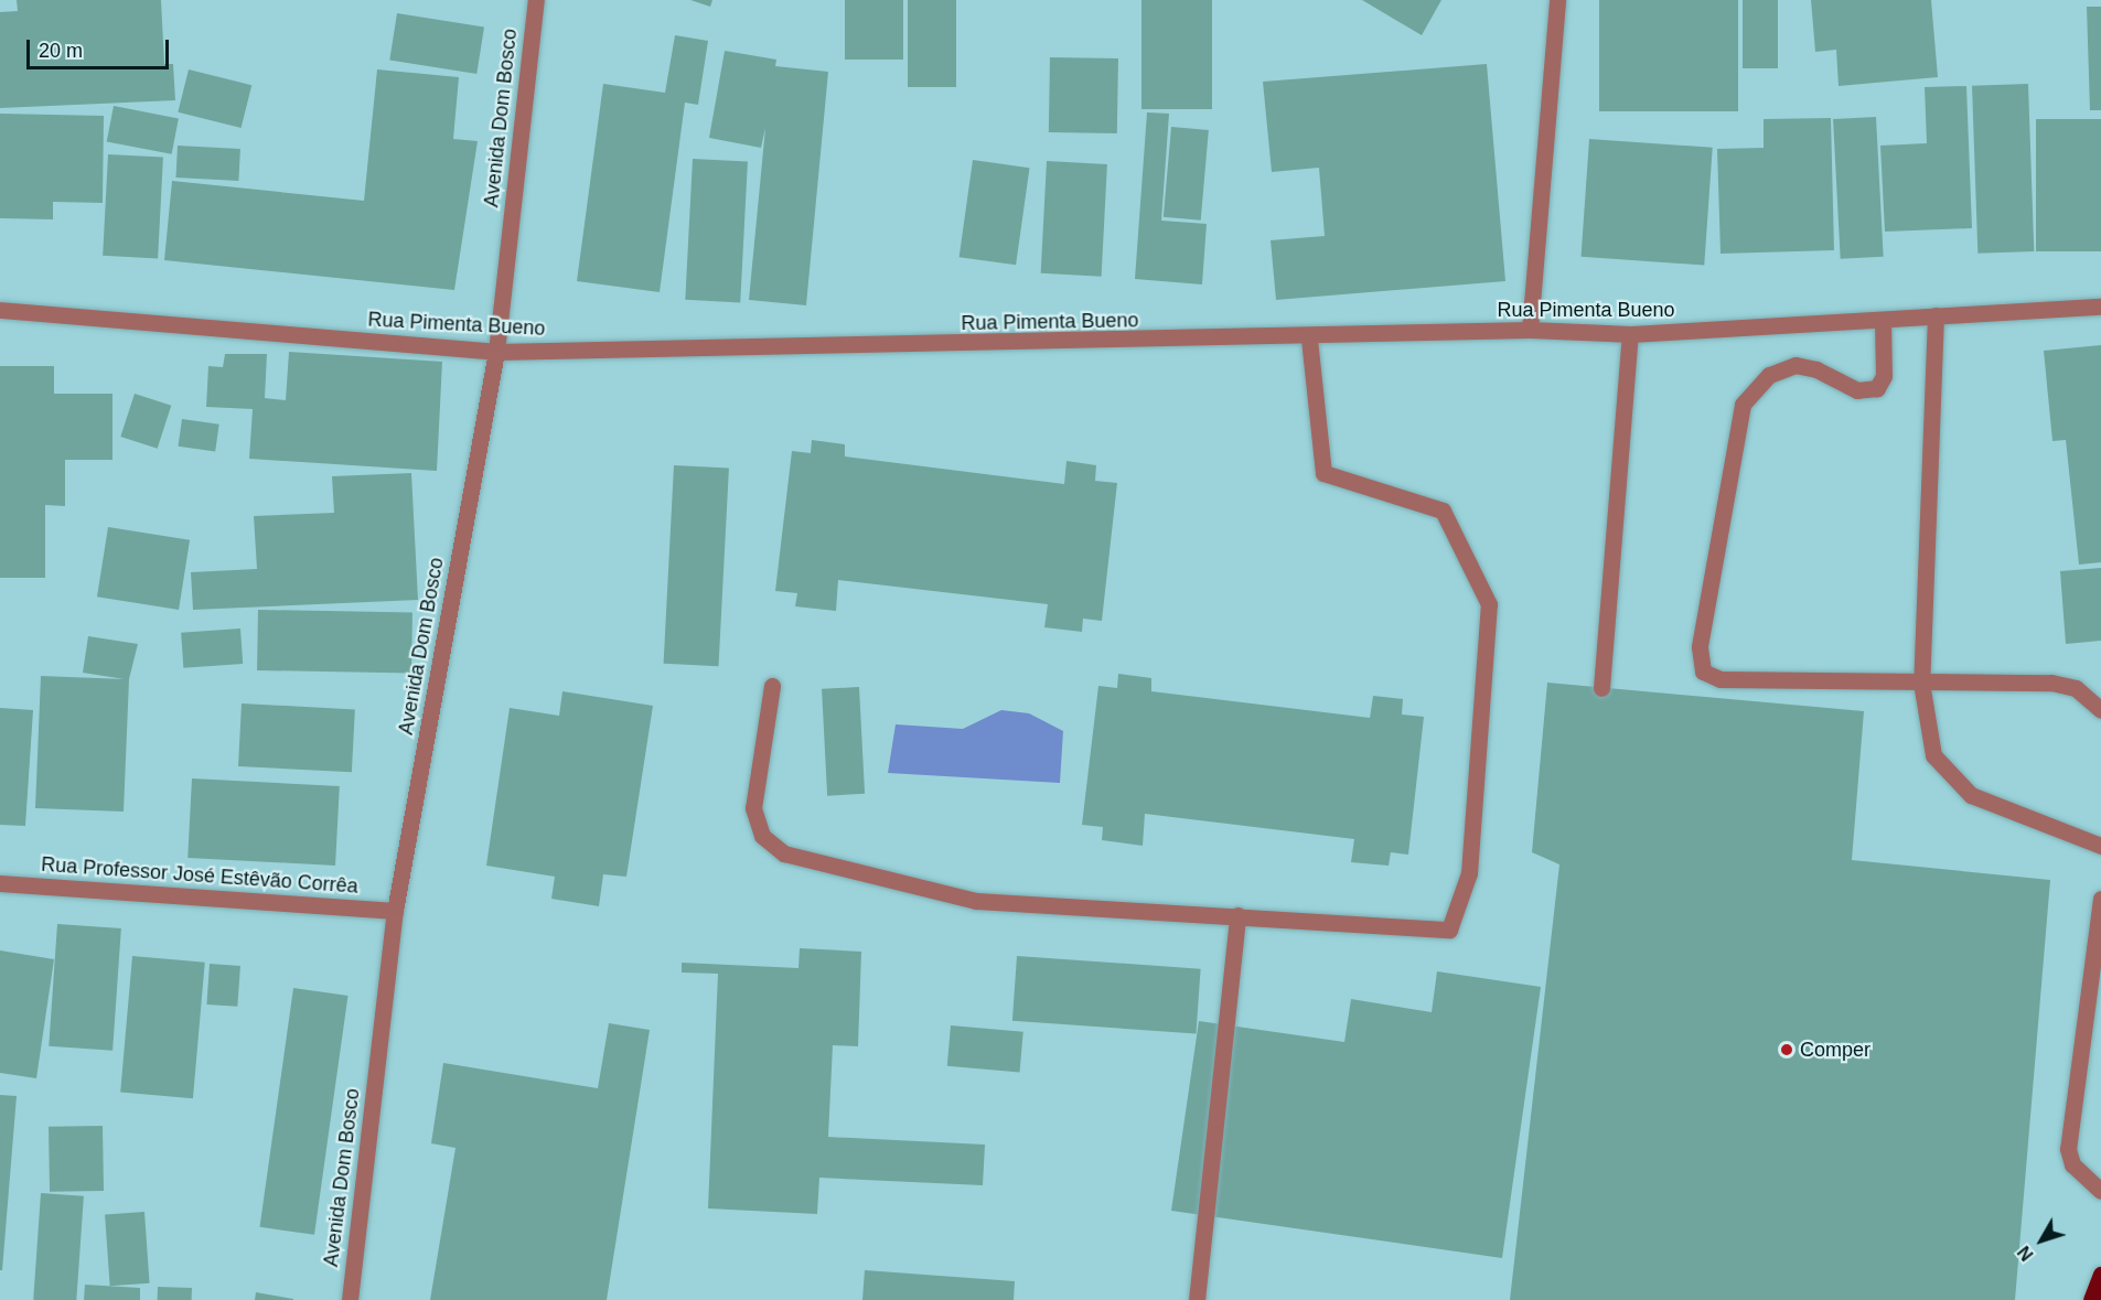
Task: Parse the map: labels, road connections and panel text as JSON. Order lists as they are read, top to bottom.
{
  "streets": {
    "street": ["Avenida Dom Bosco", "Rua Pimenta Bueno", "Rua Professor José Estêvão Corrêa"]
  },
  "crossings": [
    ["Avenida Dom Bosco", "Rua Pimenta Bueno"],
    ["Avenida Dom Bosco", "Rua Professor José Estêvão Corrêa"]
  ],
  "places": ["Comper"],
  "scale_bar": "20 m",
  "north": "bottom left"
}
